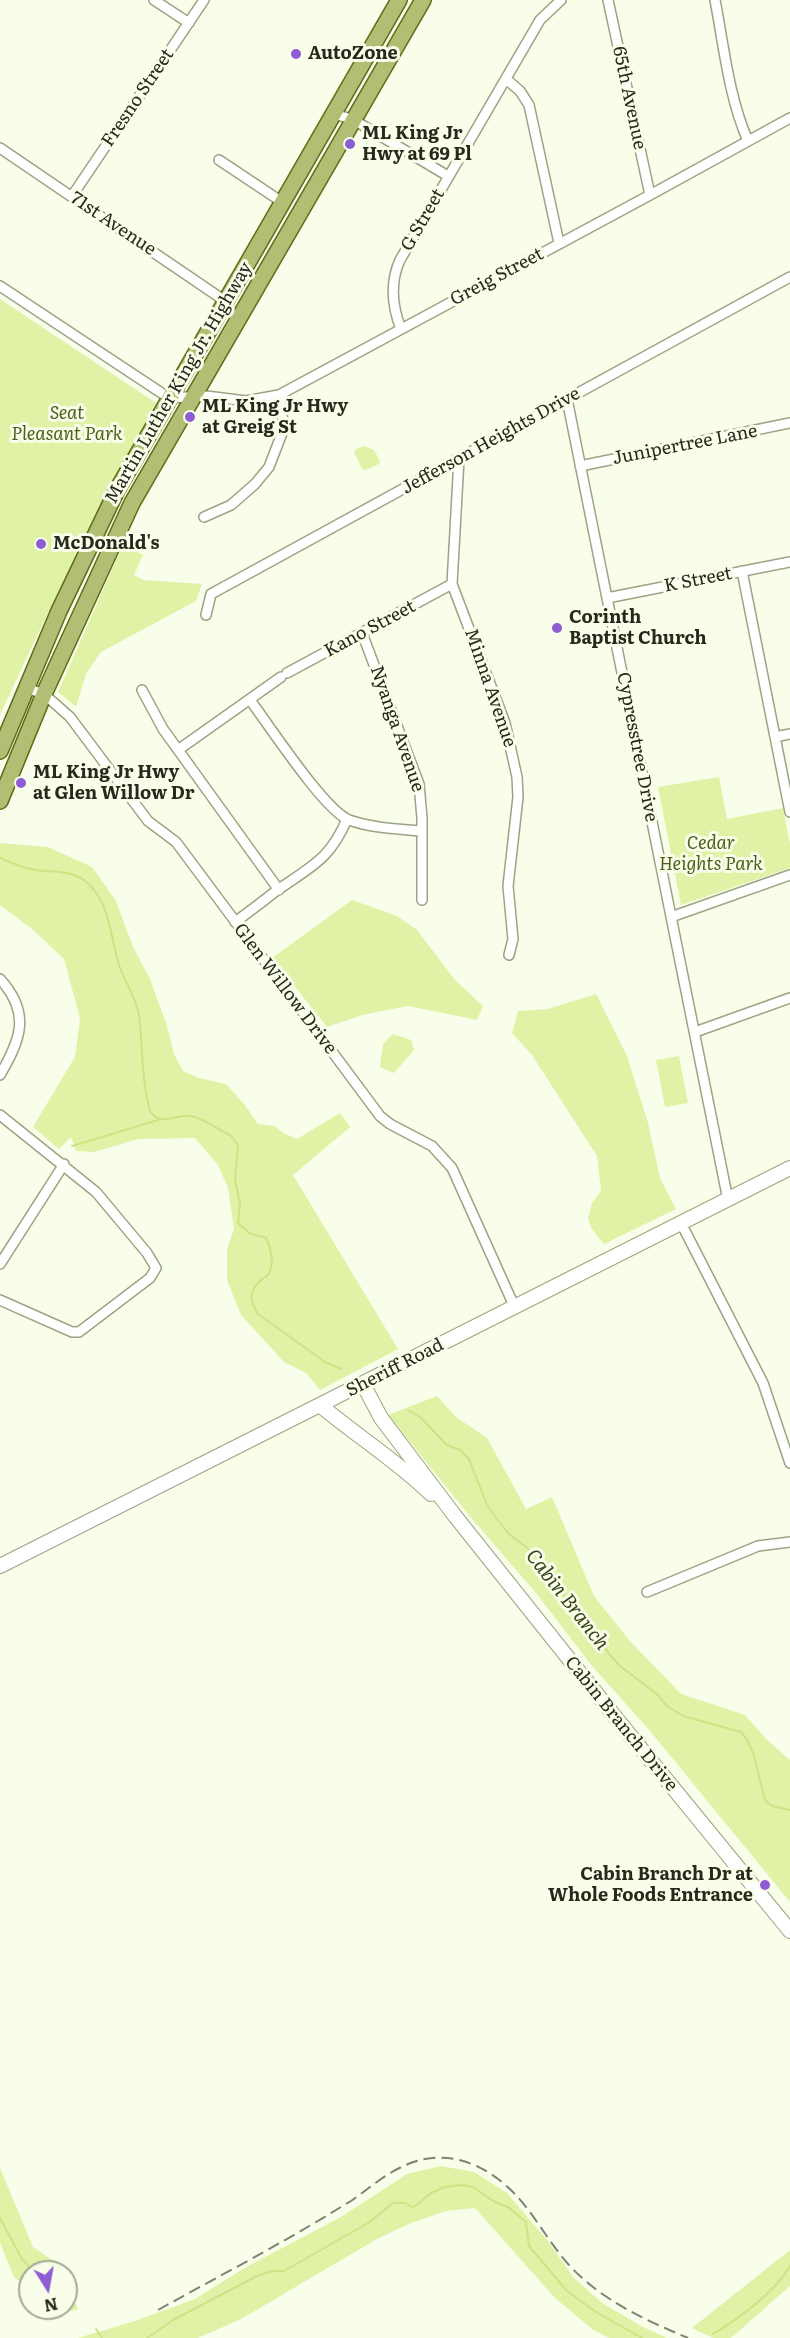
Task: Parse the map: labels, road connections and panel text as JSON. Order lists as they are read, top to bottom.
{
  "streets": {
    "main road": ["Martin Luther King Jr. Highway", "Sheriff Road", "Cabin Branch Drive"],
    "street": [
      "Fresno Street",
      "65th Avenue",
      "G Street",
      "71st Avenue",
      "Greig Street",
      "Jefferson Heights Drive",
      "Junipertree Lane",
      "K Street",
      "Kano Street",
      "Minna Avenue",
      "Nyanga Avenue",
      "Cypresstree Drive",
      "Glen Willow Drive"
    ]
  },
  "crossings": [
    ["Fresno Street", "71st Avenue"],
    ["65th Avenue", "Greig Street"],
    ["G Street", "Greig Street"],
    ["71st Avenue", "Martin Luther King Jr. Highway"],
    ["Greig Street", "Martin Luther King Jr. Highway"],
    ["Martin Luther King Jr. Highway", "Glen Willow Drive"],
    ["Jefferson Heights Drive", "Minna Avenue"],
    ["Jefferson Heights Drive", "Cypresstree Drive"],
    ["Junipertree Lane", "Cypresstree Drive"],
    ["K Street", "Cypresstree Drive"],
    ["Kano Street", "Minna Avenue"],
    ["Kano Street", "Nyanga Avenue"],
    ["Cypresstree Drive", "Sheriff Road"],
    ["Glen Willow Drive", "Sheriff Road"],
    ["Sheriff Road", "Cabin Branch Drive"]
  ],
  "water": ["Cabin Branch"],
  "parks": ["Seat Pleasant Park", "Cedar Heights Park"],
  "places": [
    "AutoZone",
    "ML King Jr Hwy at 69 Pl",
    "ML King Jr Hwy at Greig St",
    "McDonald's",
    "Corinth Baptist Church",
    "ML King Jr Hwy at Glen Willow Dr",
    "Cabin Branch Dr at Whole Foods Entrance"
  ],
  "north": "bottom"
}
